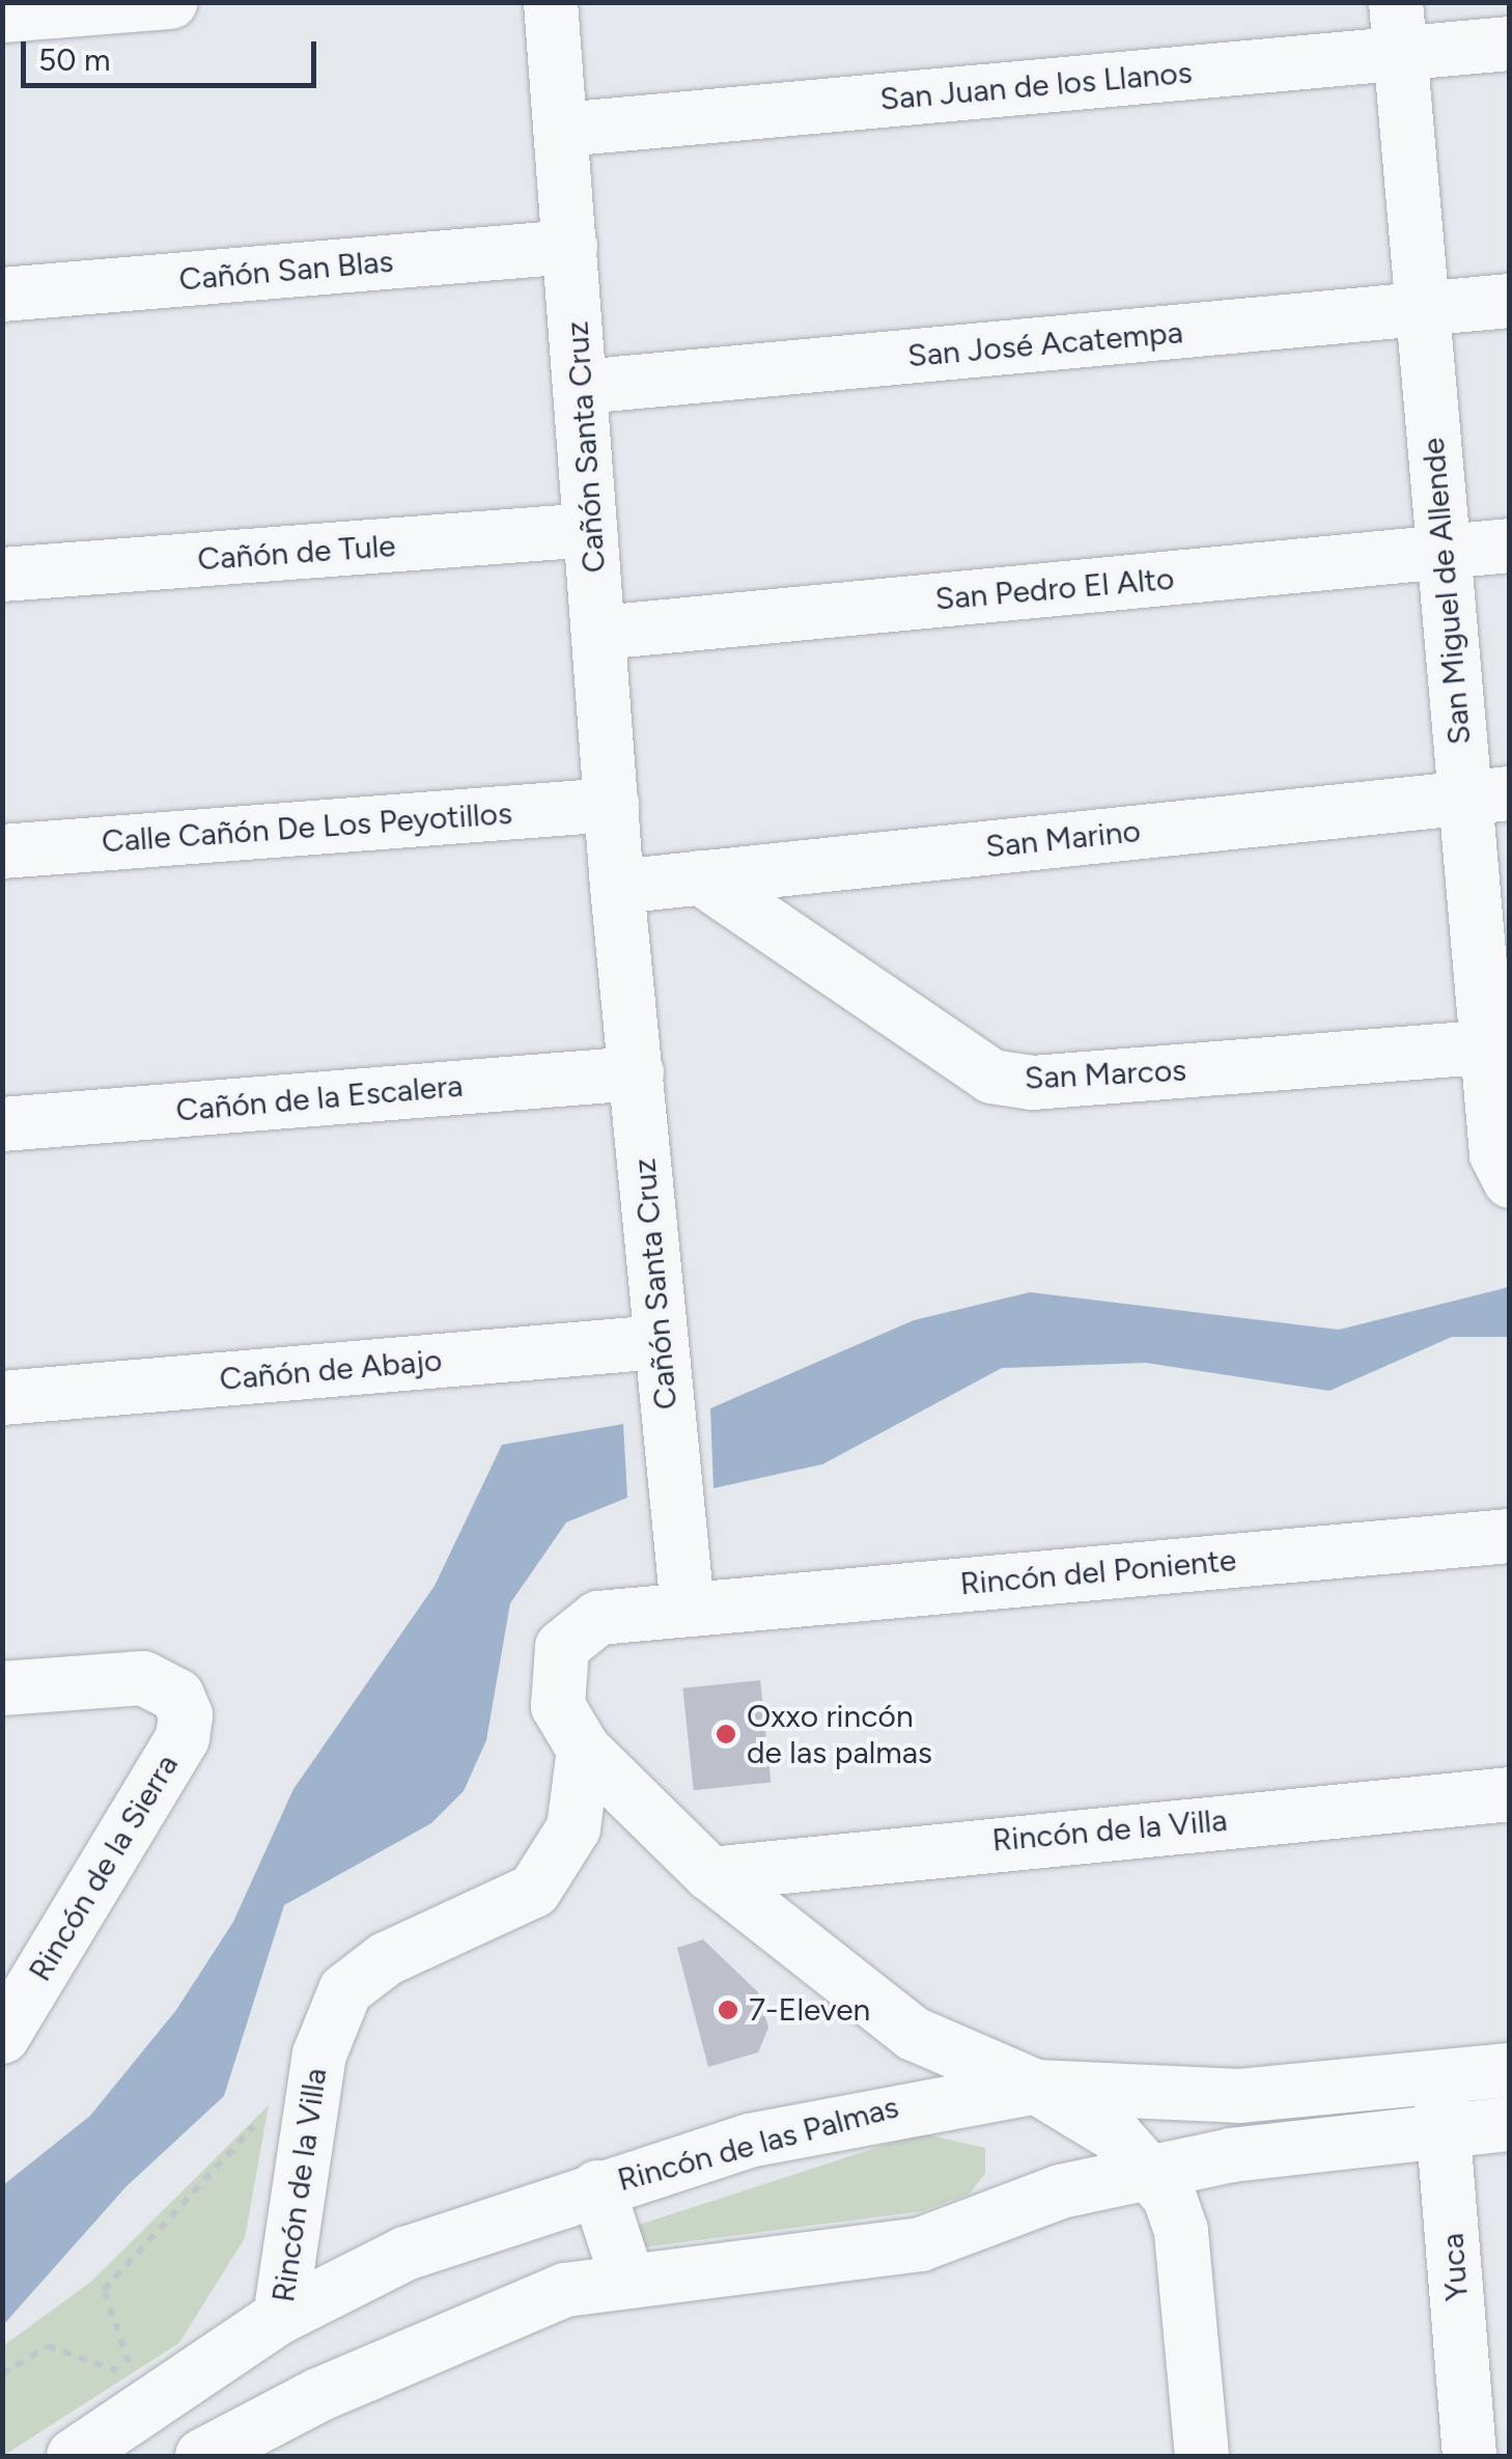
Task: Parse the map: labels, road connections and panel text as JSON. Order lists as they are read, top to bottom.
{
  "streets": {
    "street": [
      "San Juan de los Llanos",
      "Cañón San Blas",
      "San José Acatempa",
      "Cañón Santa Cruz",
      "Cañón de Tule",
      "San Pedro El Alto",
      "San Miguel de Allende",
      "Calle Cañón De Los Peyotillos",
      "San Marino",
      "San Marcos",
      "Cañón de la Escalera",
      "Cañón de Abajo",
      "Rincón del Poniente",
      "Rincón de la Villa",
      "Rincón de la Sierra",
      "Rincón de las Palmas",
      "Yuca"
    ]
  },
  "crossings": [
    ["San Juan de los Llanos", "Cañón Santa Cruz"],
    ["San Juan de los Llanos", "San Miguel de Allende"],
    ["Cañón San Blas", "Cañón Santa Cruz"],
    ["San José Acatempa", "Cañón Santa Cruz"],
    ["San José Acatempa", "San Miguel de Allende"],
    ["Cañón Santa Cruz", "Cañón de Tule"],
    ["Cañón Santa Cruz", "San Pedro El Alto"],
    ["Cañón Santa Cruz", "Calle Cañón De Los Peyotillos"],
    ["Cañón Santa Cruz", "San Marino"],
    ["Cañón Santa Cruz", "Cañón de la Escalera"],
    ["Cañón Santa Cruz", "Cañón de Abajo"],
    ["Cañón Santa Cruz", "Rincón del Poniente"],
    ["San Pedro El Alto", "San Miguel de Allende"],
    ["San Miguel de Allende", "San Marino"],
    ["San Miguel de Allende", "San Marcos"],
    ["San Marino", "San Marcos"],
    ["Rincón de la Villa", "Rincón de las Palmas"],
    ["Rincón de las Palmas", "Yuca"]
  ],
  "places": ["Oxxo rincón de las palmas", "7-Eleven"],
  "scale_bar": "50 m"
}
